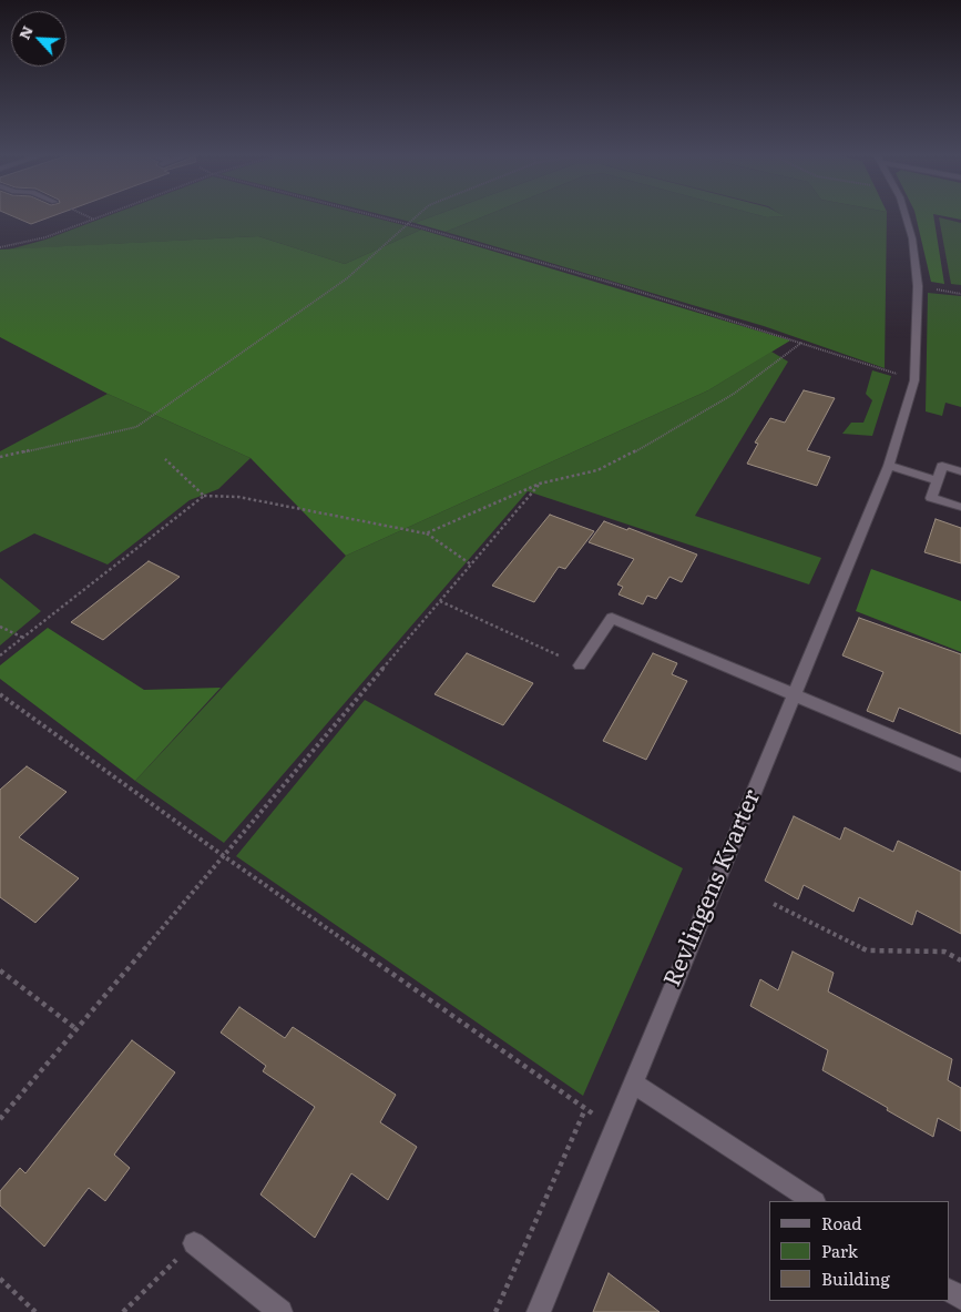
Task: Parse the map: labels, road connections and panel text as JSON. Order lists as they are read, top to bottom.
{
  "streets": {
    "street": ["Revlingens Kvarter"]
  },
  "legend": ["Road", "Park", "Building"],
  "north": "top left"
}
